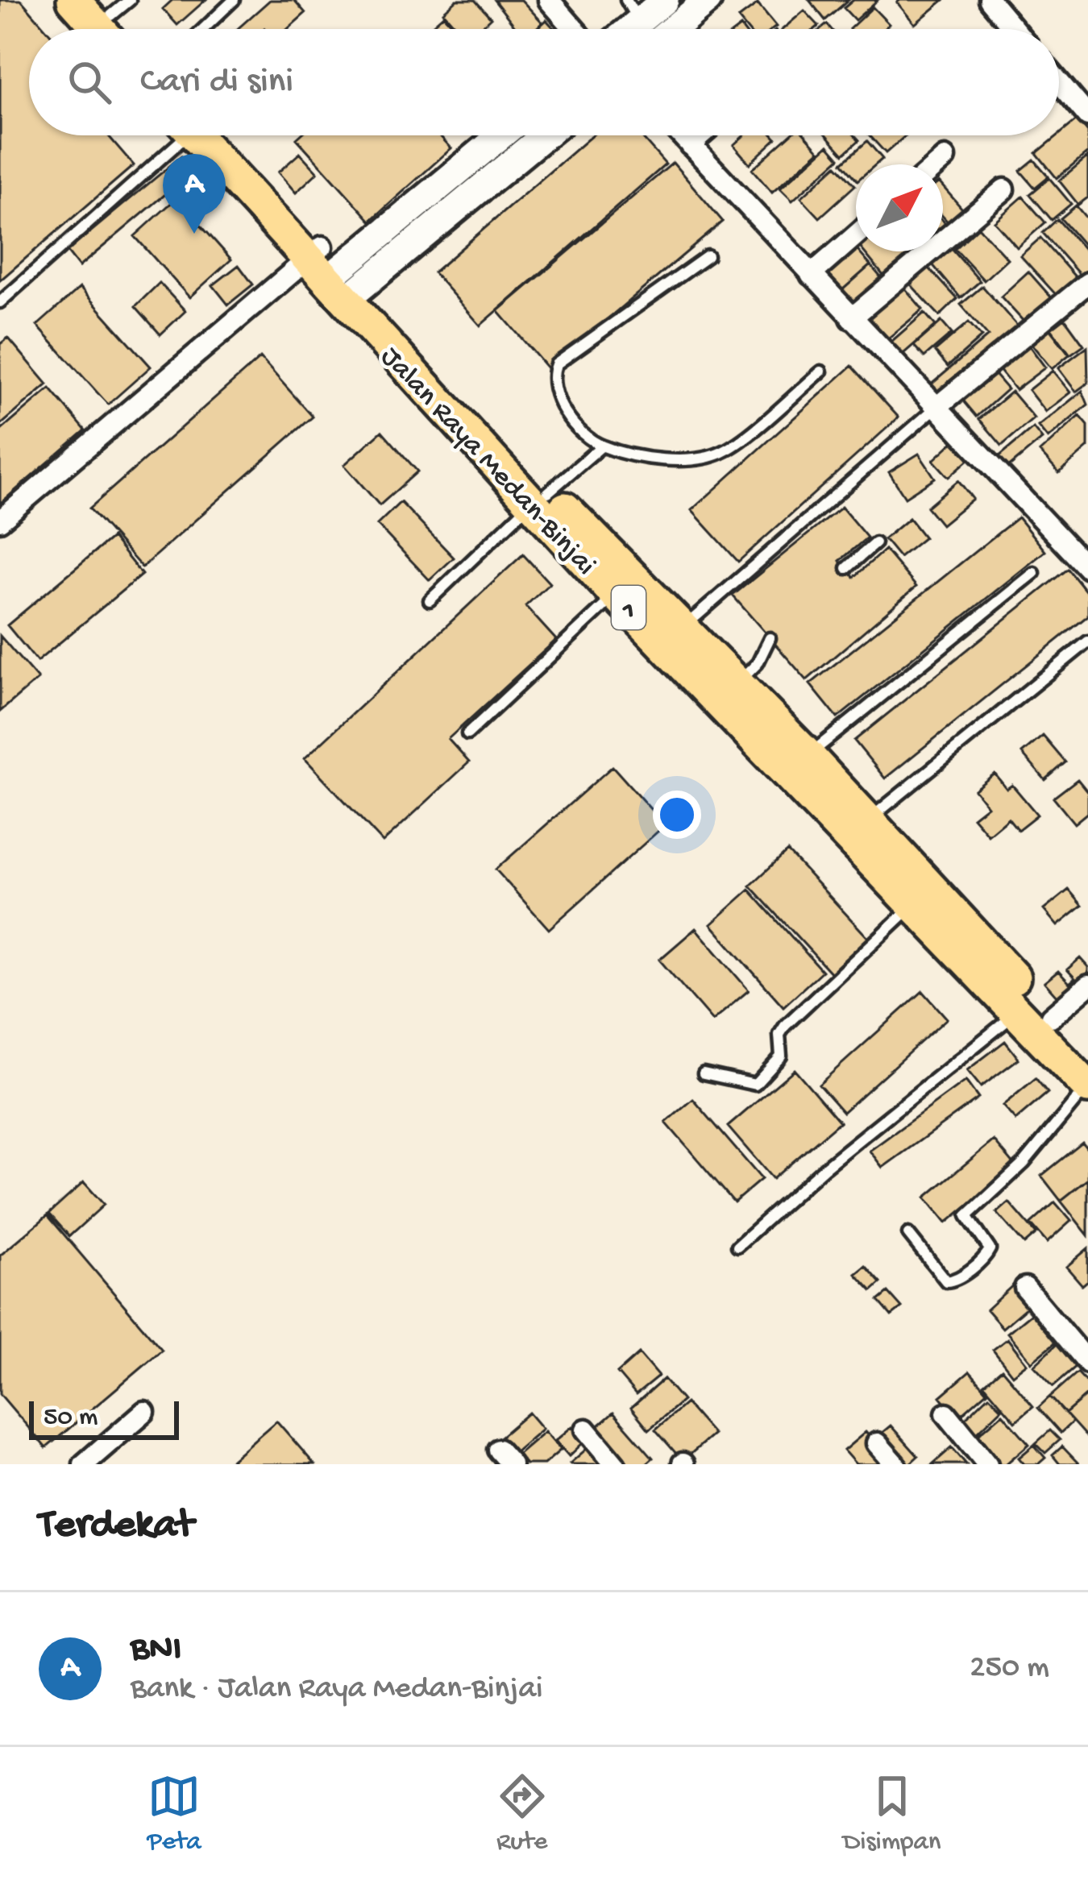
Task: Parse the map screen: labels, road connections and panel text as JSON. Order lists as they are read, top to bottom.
{
  "streets": {
    "highway": ["Jalan Raya Medan-Binjai", "1"]
  },
  "scale_bar": "50 m",
  "north": "top right",
  "page": {
    "search": "Cari di sini",
    "pins": "A",
    "scale": "50 m",
    "heading": "Terdekat",
    "list": [
      {
        "mark": "A",
        "name": "BNI",
        "note": "Bank · Jalan Raya Medan-Binjai",
        "value": "250 m"
      }
    ],
    "nav": ["Peta", "Rute", "Disimpan"]
  }
}
